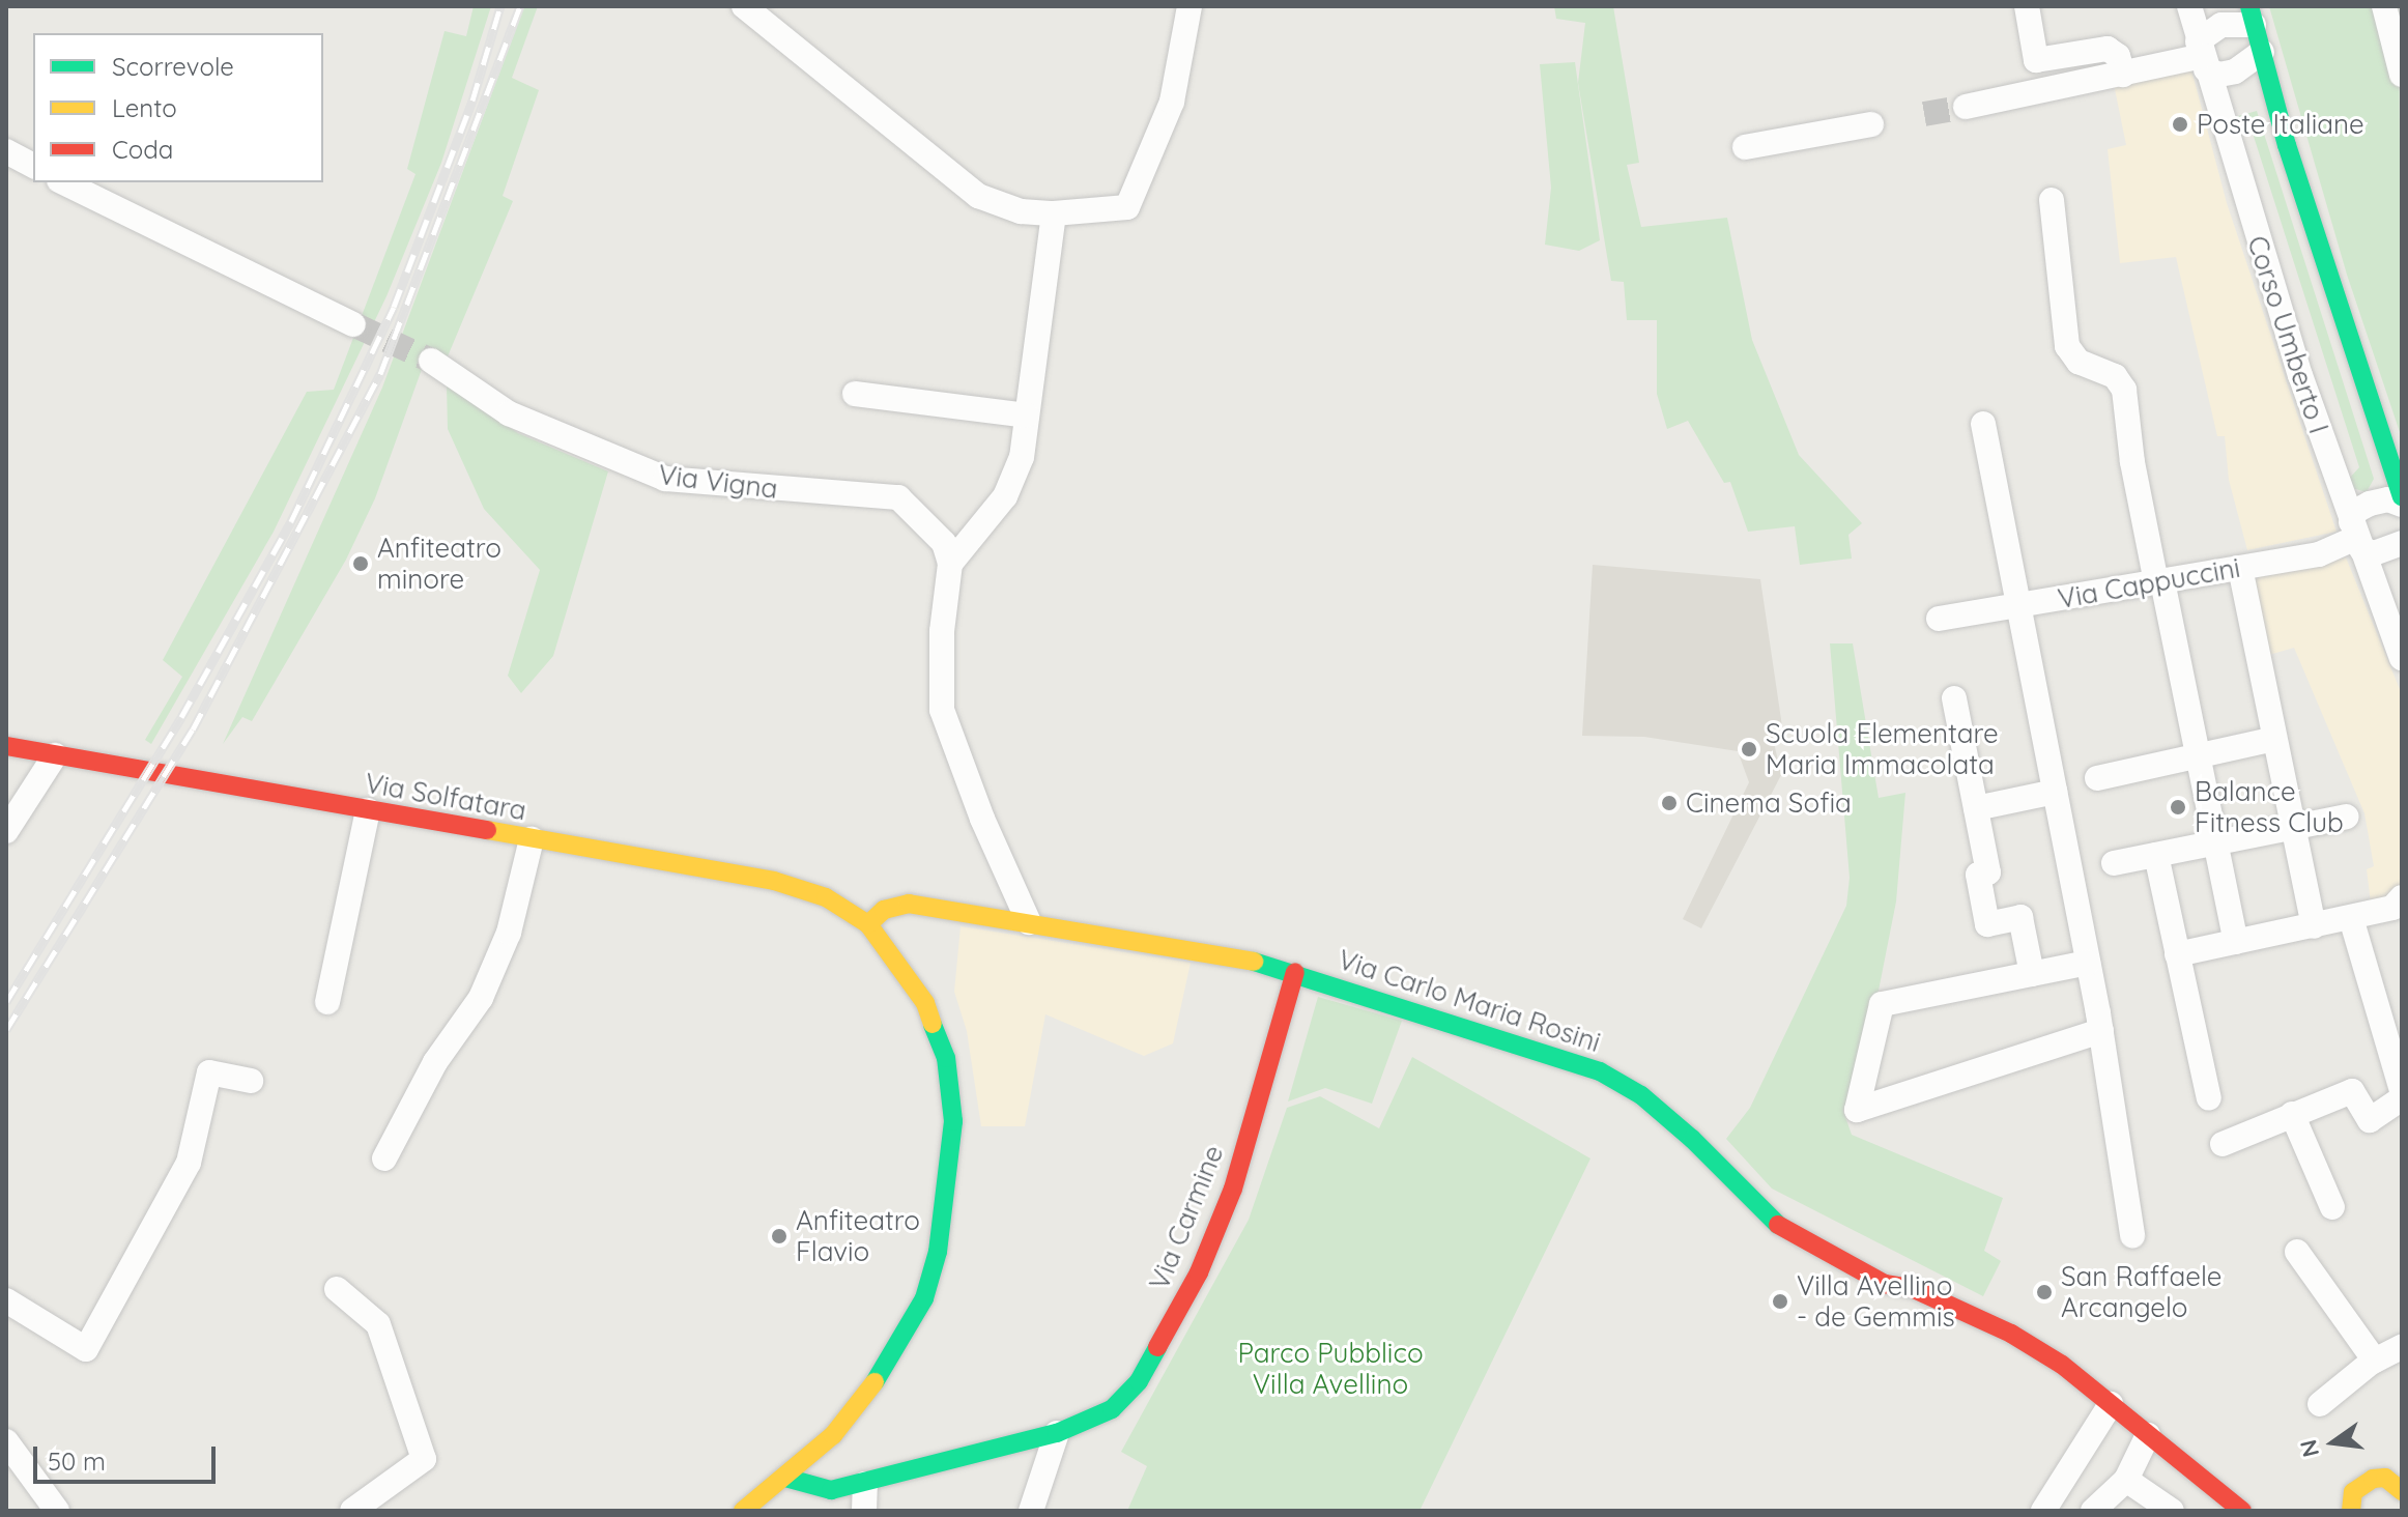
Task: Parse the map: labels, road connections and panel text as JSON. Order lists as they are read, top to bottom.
{
  "streets": {
    "street": [
      "Corso Umberto I",
      "Via Vigna",
      "Via Cappuccini",
      "Via Solfatara",
      "Via Carlo Maria Rosini",
      "Via Carmine"
    ]
  },
  "crossings": [
    ["Corso Umberto I", "Via Cappuccini"],
    ["Via Solfatara", "Via Carlo Maria Rosini"],
    ["Via Carlo Maria Rosini", "Via Carmine"]
  ],
  "parks": ["Parco Pubblico Villa Avellino"],
  "places": [
    "Poste Italiane",
    "Anfiteatro minore",
    "Scuola Elementare Maria Immacolata",
    "Cinema Sofia",
    "Balance Fitness Club",
    "Anfiteatro Flavio",
    "San Raffaele Arcangelo",
    "Villa Avellino - de Gemmis"
  ],
  "legend": ["Scorrevole", "Lento", "Coda"],
  "scale_bar": "50 m",
  "north": "left"
}
